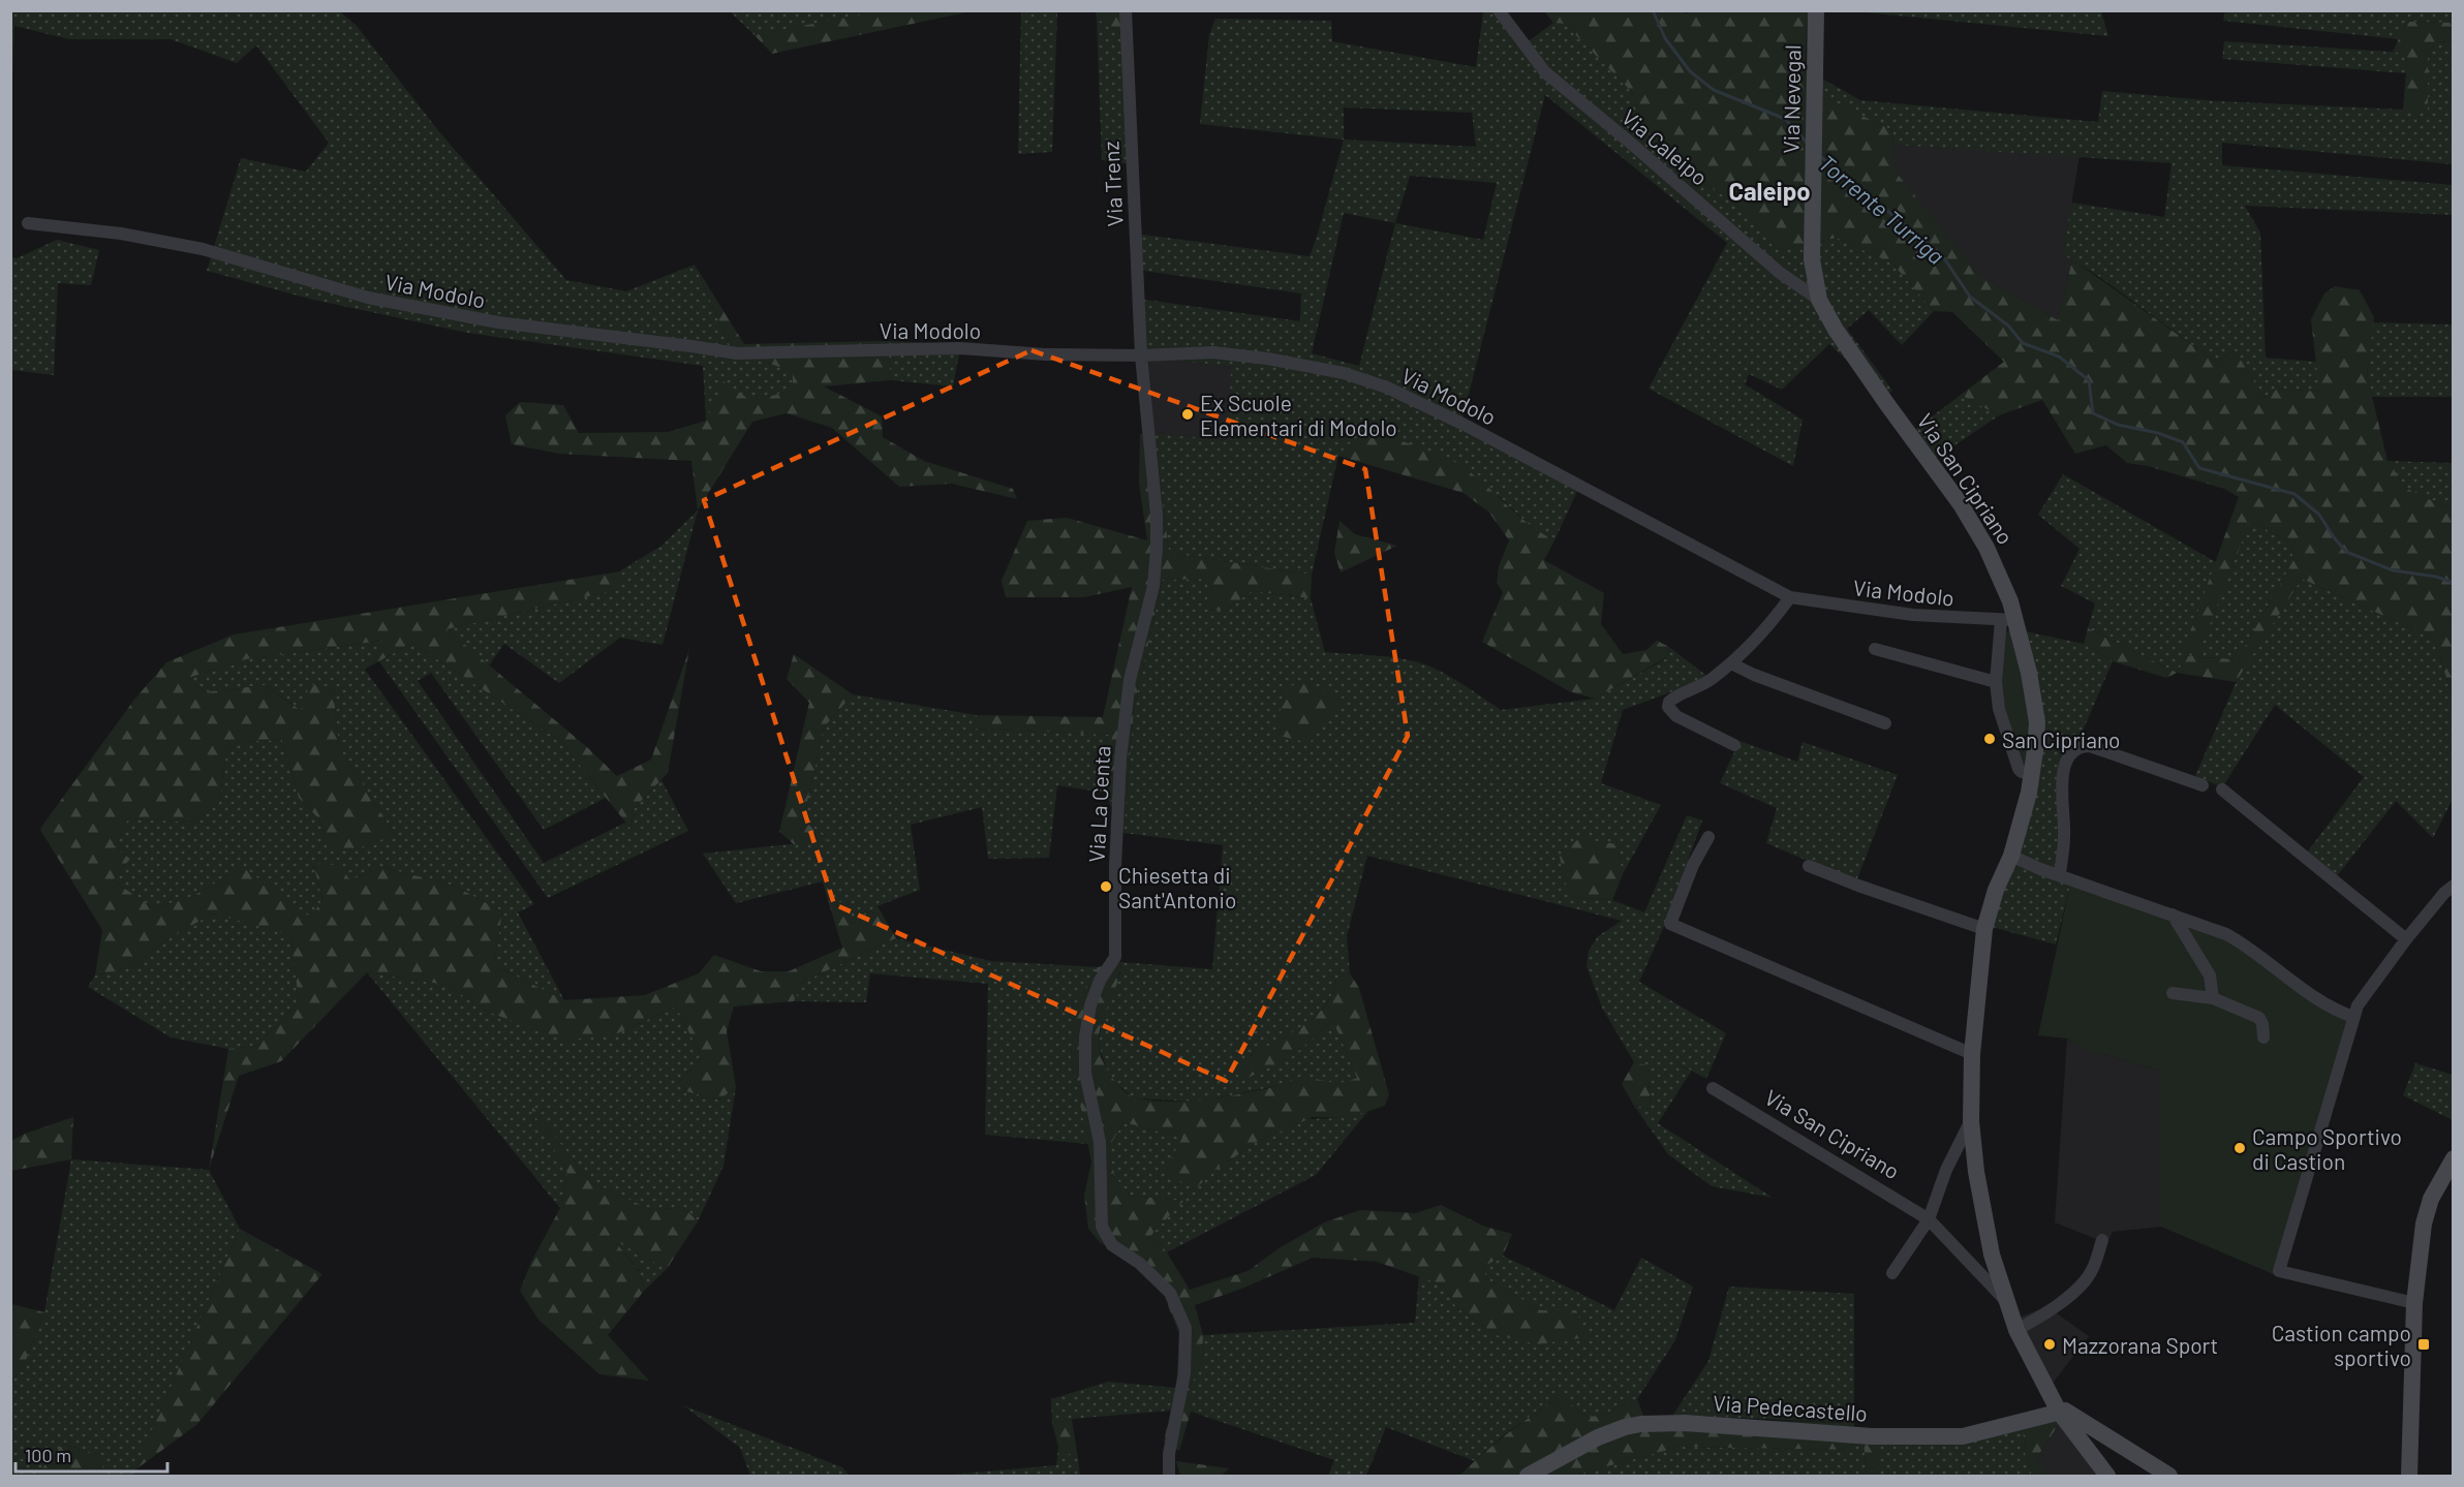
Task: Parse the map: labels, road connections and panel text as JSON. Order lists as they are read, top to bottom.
{
  "streets": {
    "main road": ["Via Nevegal", "Via San Cipriano", "Via Pedecastello"],
    "street": [
      "Via Caleipo",
      "Via Trenz",
      "Via Modolo",
      "Via La Centa"
    ]
  },
  "crossings": [
    ["Via Nevegal", "Via Caleipo"],
    ["Via Nevegal", "Via San Cipriano"],
    ["Via Caleipo", "Via San Cipriano"],
    ["Via Trenz", "Via Modolo"],
    ["Via Trenz", "Via La Centa"],
    ["Via Modolo", "Via San Cipriano"],
    ["Via Modolo", "Via La Centa"],
    ["Via San Cipriano", "Via Pedecastello"]
  ],
  "districts": ["Caleipo"],
  "water": ["Torrente Turriga"],
  "places": {
    "other": [
      "Ex Scuole Elementari di Modolo",
      "San Cipriano",
      "Chiesetta di Sant'Antonio",
      "Campo Sportivo di Castion",
      "Mazzorana Sport"
    ],
    "transit": ["Castion campo sportivo"]
  },
  "scale_bar": "100 m"
}
